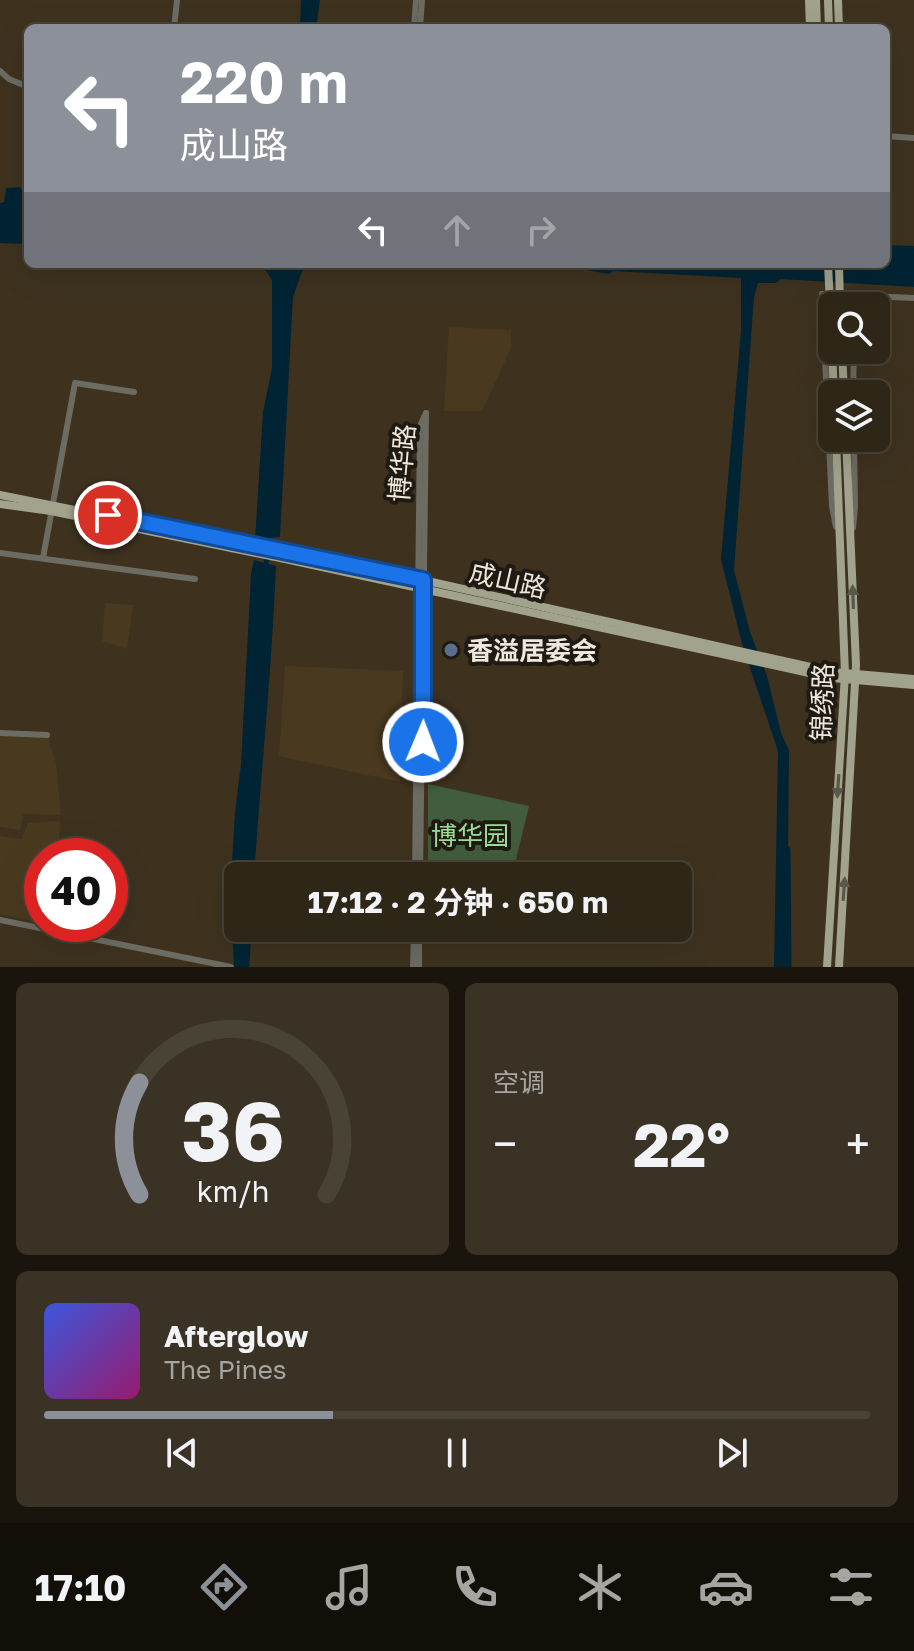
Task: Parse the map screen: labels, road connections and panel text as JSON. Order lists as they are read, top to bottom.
{
  "streets": {
    "main road": ["成山路", "锦绣路"],
    "street": ["博华路"]
  },
  "crossings": [
    ["博华路", "成山路"],
    ["成山路", "锦绣路"]
  ],
  "parks": ["博华园"],
  "places": ["香溢居委会"],
  "page": {
    "turn": ["220 m", "成山路"],
    "limit": "40",
    "trip": "17:12 · 2 分钟 · 650 m",
    "tile": "空调",
    "heat": ["−", "22°", "+"],
    "song": ["Afterglow", "The Pines"],
    "tabs": "17:10",
    "gauge": ["36", "km/h"]
  }
}
